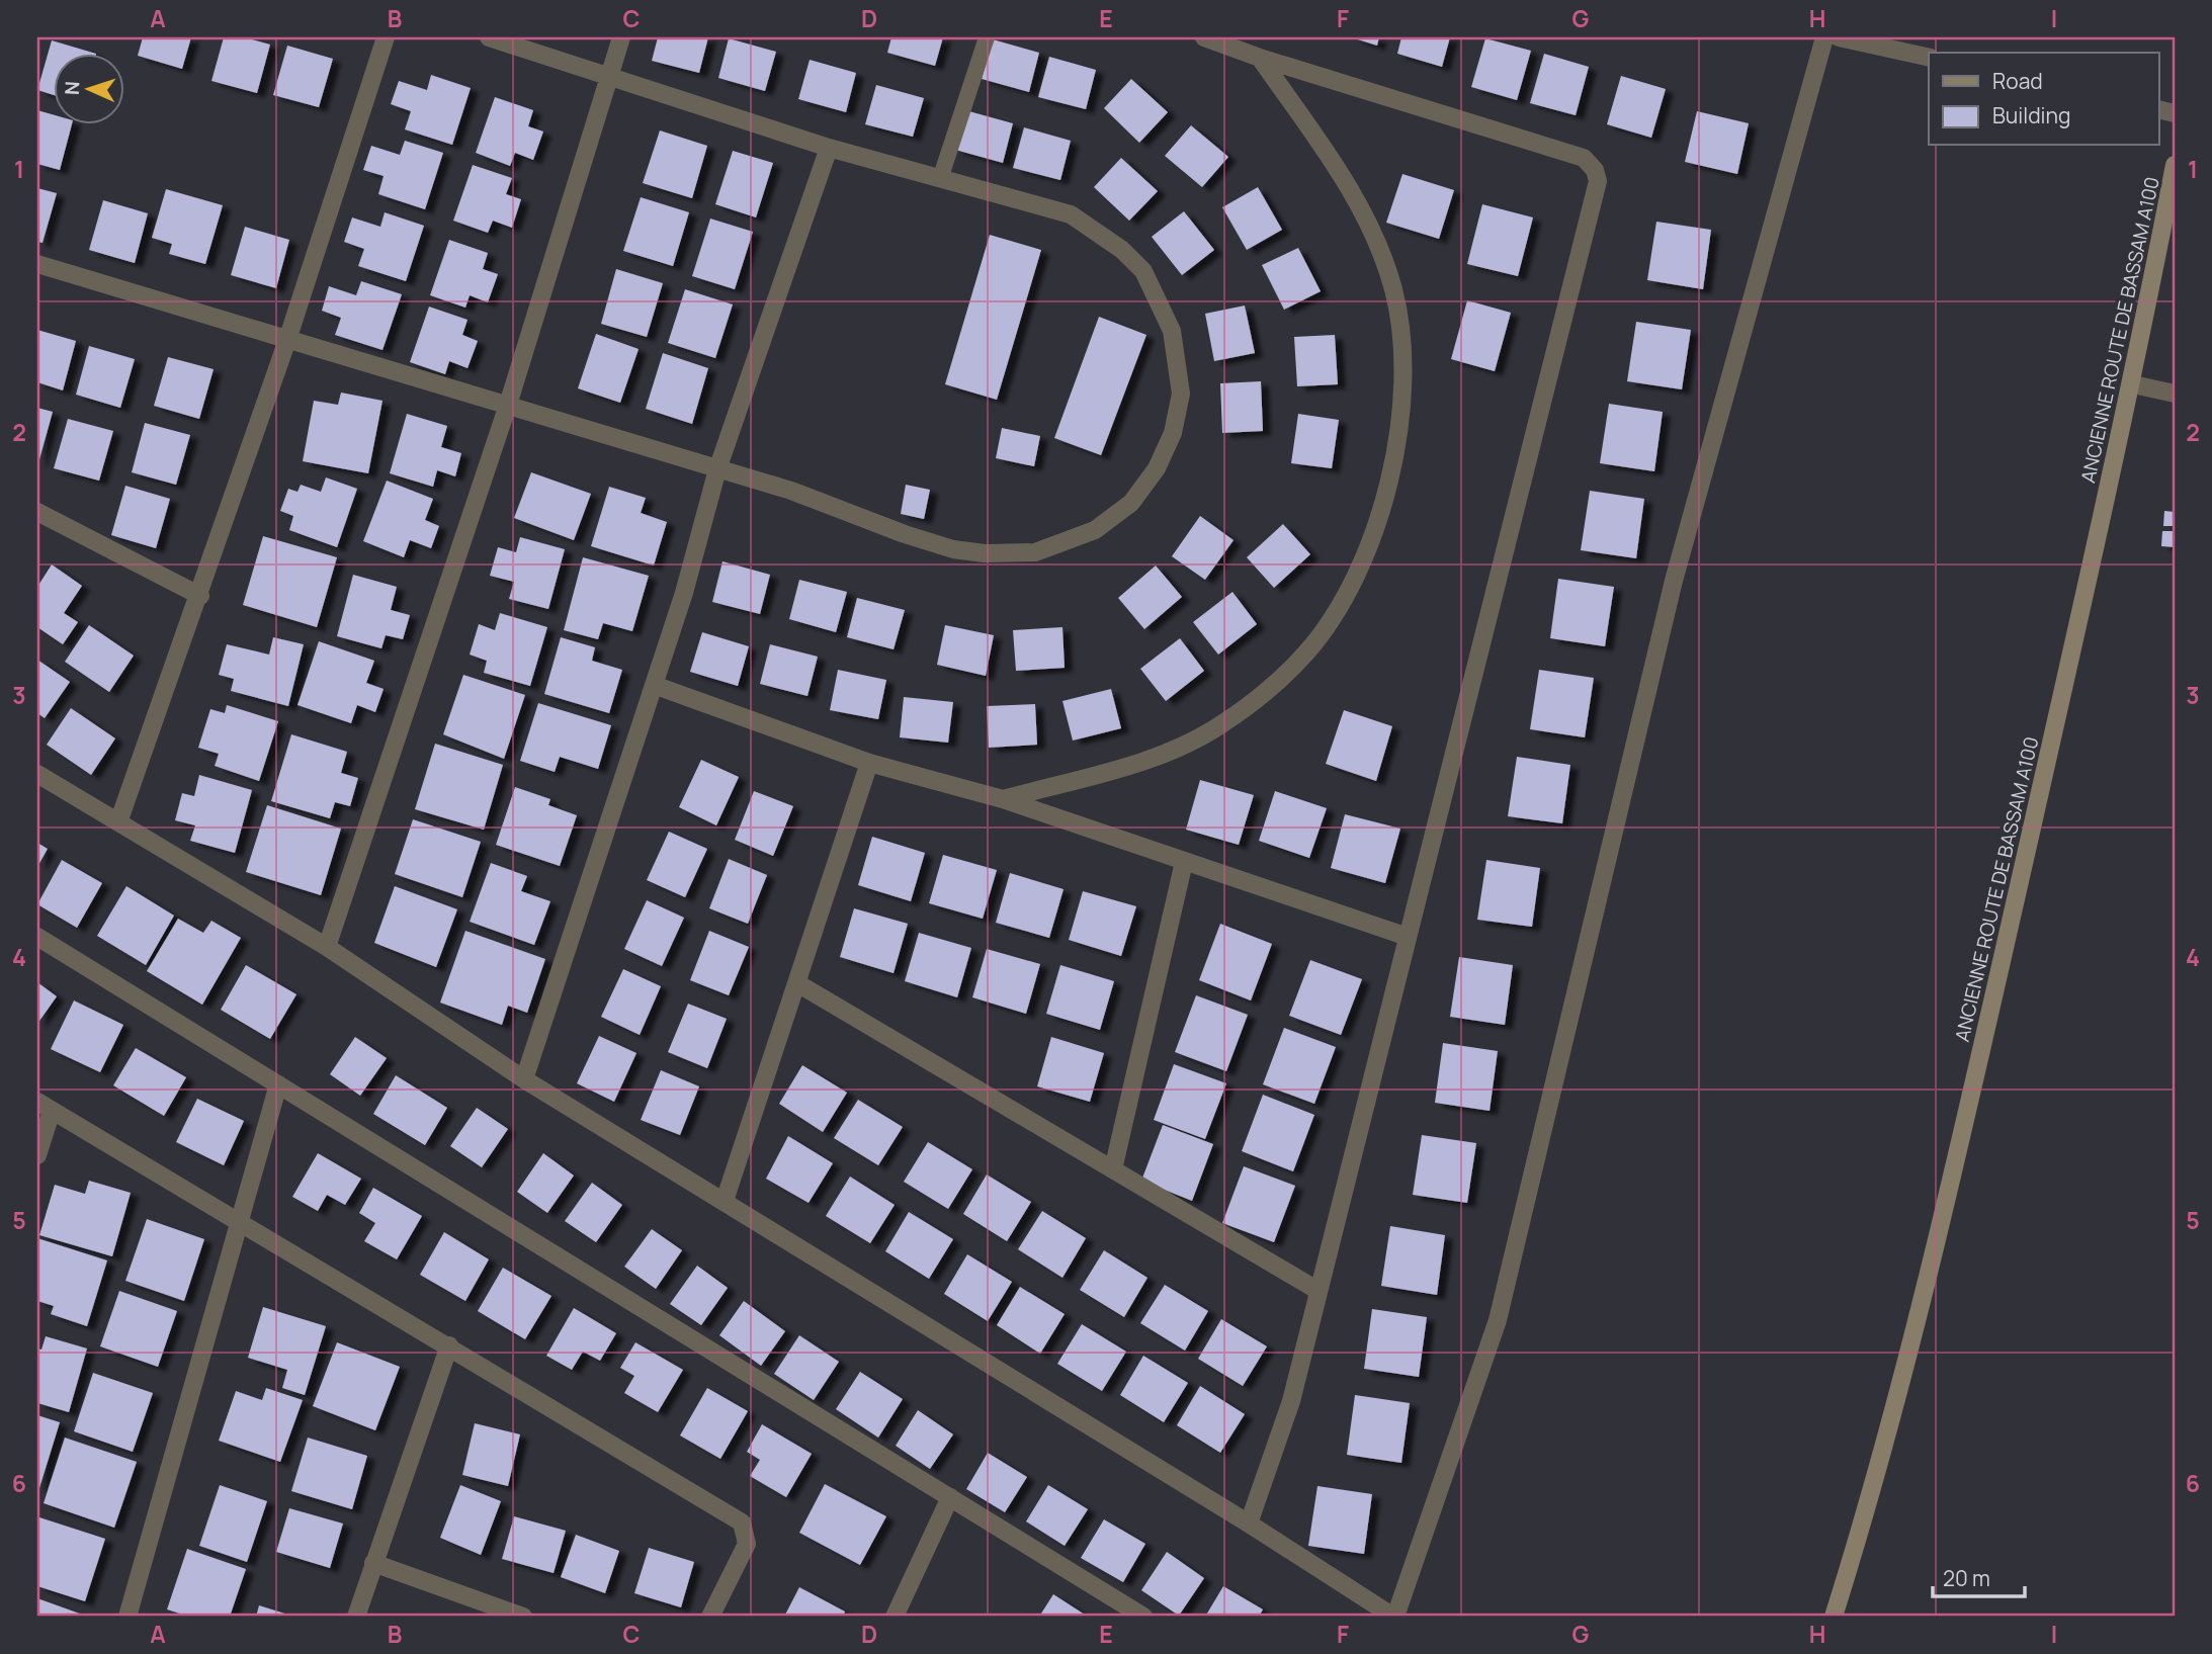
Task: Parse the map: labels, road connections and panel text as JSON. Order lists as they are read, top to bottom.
{
  "streets": {
    "main road": ["ANCIENNE ROUTE DE BASSAM A100"]
  },
  "legend": ["Road", "Building"],
  "scale_bar": "20 m",
  "north": "left",
  "grid": {
    "columns": [
      "A",
      "B",
      "C",
      "D",
      "E",
      "F",
      "G",
      "H",
      "I"
    ],
    "rows": [
      "1",
      "2",
      "3",
      "4",
      "5",
      "6"
    ]
  }
}
